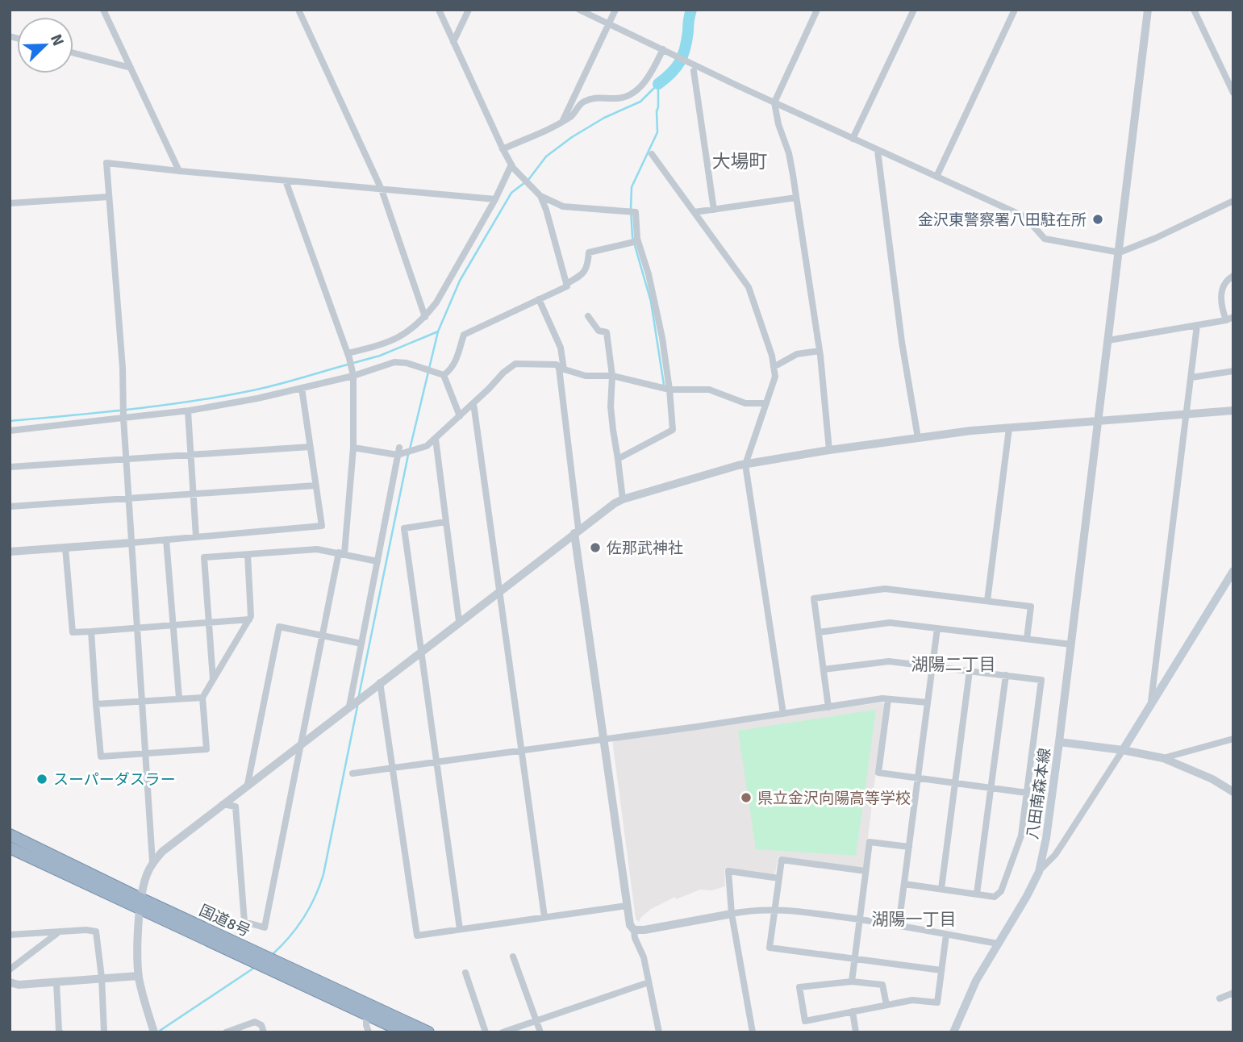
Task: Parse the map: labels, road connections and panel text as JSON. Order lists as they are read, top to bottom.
{
  "streets": {
    "highway": ["国道8号"],
    "main road": ["八田南森本線"]
  },
  "districts": ["大場町", "湖陽二丁目", "湖陽一丁目"],
  "places": [
    "金沢東警察署八田駐在所",
    "佐那武神社",
    "スーパーダスラー",
    "県立金沢向陽高等学校"
  ],
  "north": "top right"
}
